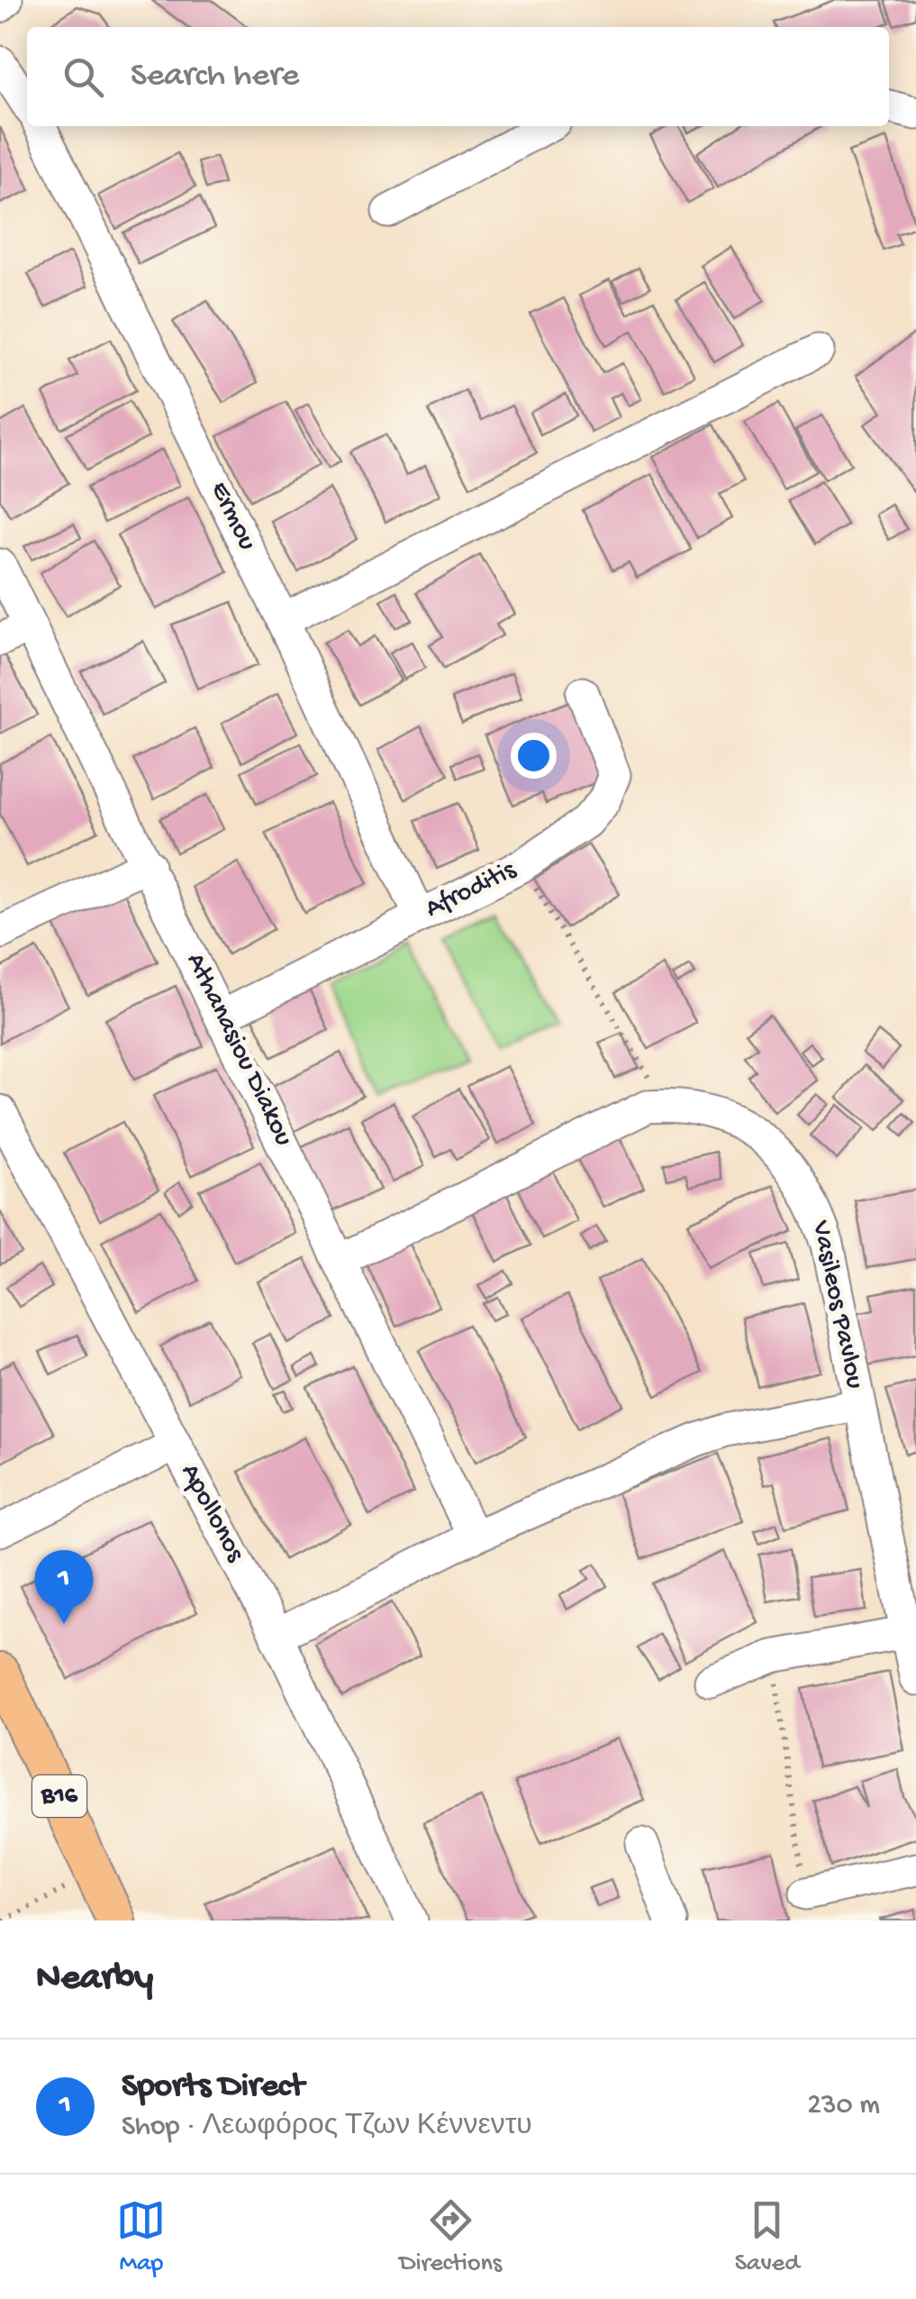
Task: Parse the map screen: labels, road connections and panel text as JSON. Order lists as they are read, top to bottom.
{
  "streets": {
    "main road": ["B16"],
    "street": [
      "Ermou",
      "Afroditis",
      "Athanasiou Diakou",
      "Vasileos Pavlou",
      "Apollonos"
    ]
  },
  "crossings": [
    ["Ermou", "Afroditis"],
    ["Afroditis", "Athanasiou Diakou"],
    ["Athanasiou Diakou", "Vasileos Pavlou"]
  ],
  "page": {
    "search": "Search here",
    "pins": "1",
    "heading": "Nearby",
    "list": [
      {
        "mark": "1",
        "name": "Sports Direct",
        "note": "Shop · Λεωφόρος Τζων Κέννεντυ",
        "value": "230 m"
      }
    ],
    "nav": ["Map", "Directions", "Saved"]
  }
}
